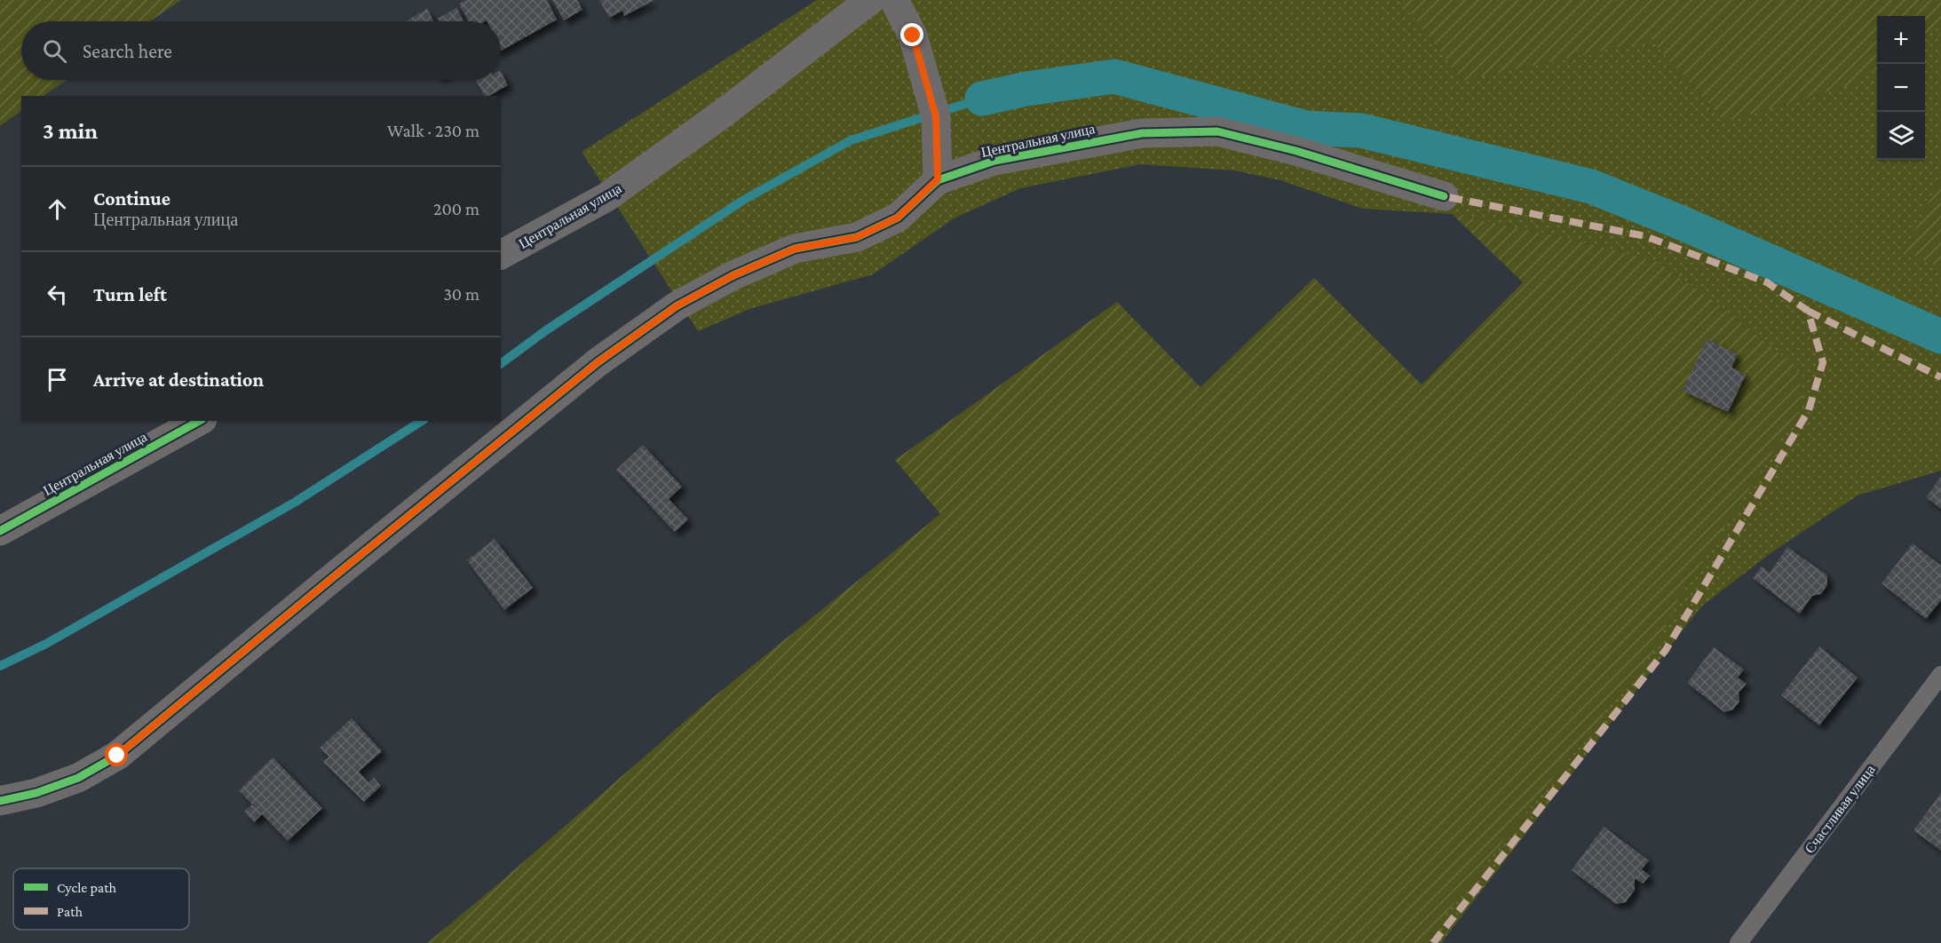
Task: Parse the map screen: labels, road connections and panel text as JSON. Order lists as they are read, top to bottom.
{
  "streets": {
    "street": ["Центральная улица"],
    "lane": ["Счастливая улица"]
  },
  "legend": ["Cycle path", "Path"],
  "page": {
    "map_buttons": ["+", "−"],
    "search": "Search here",
    "heading": ["3 min", "Walk · 230 m"],
    "list": [
      ["Continue", "Центральная улица", "200 m"],
      ["Turn left", "30 m"],
      "Arrive at destination"
    ]
  }
}
